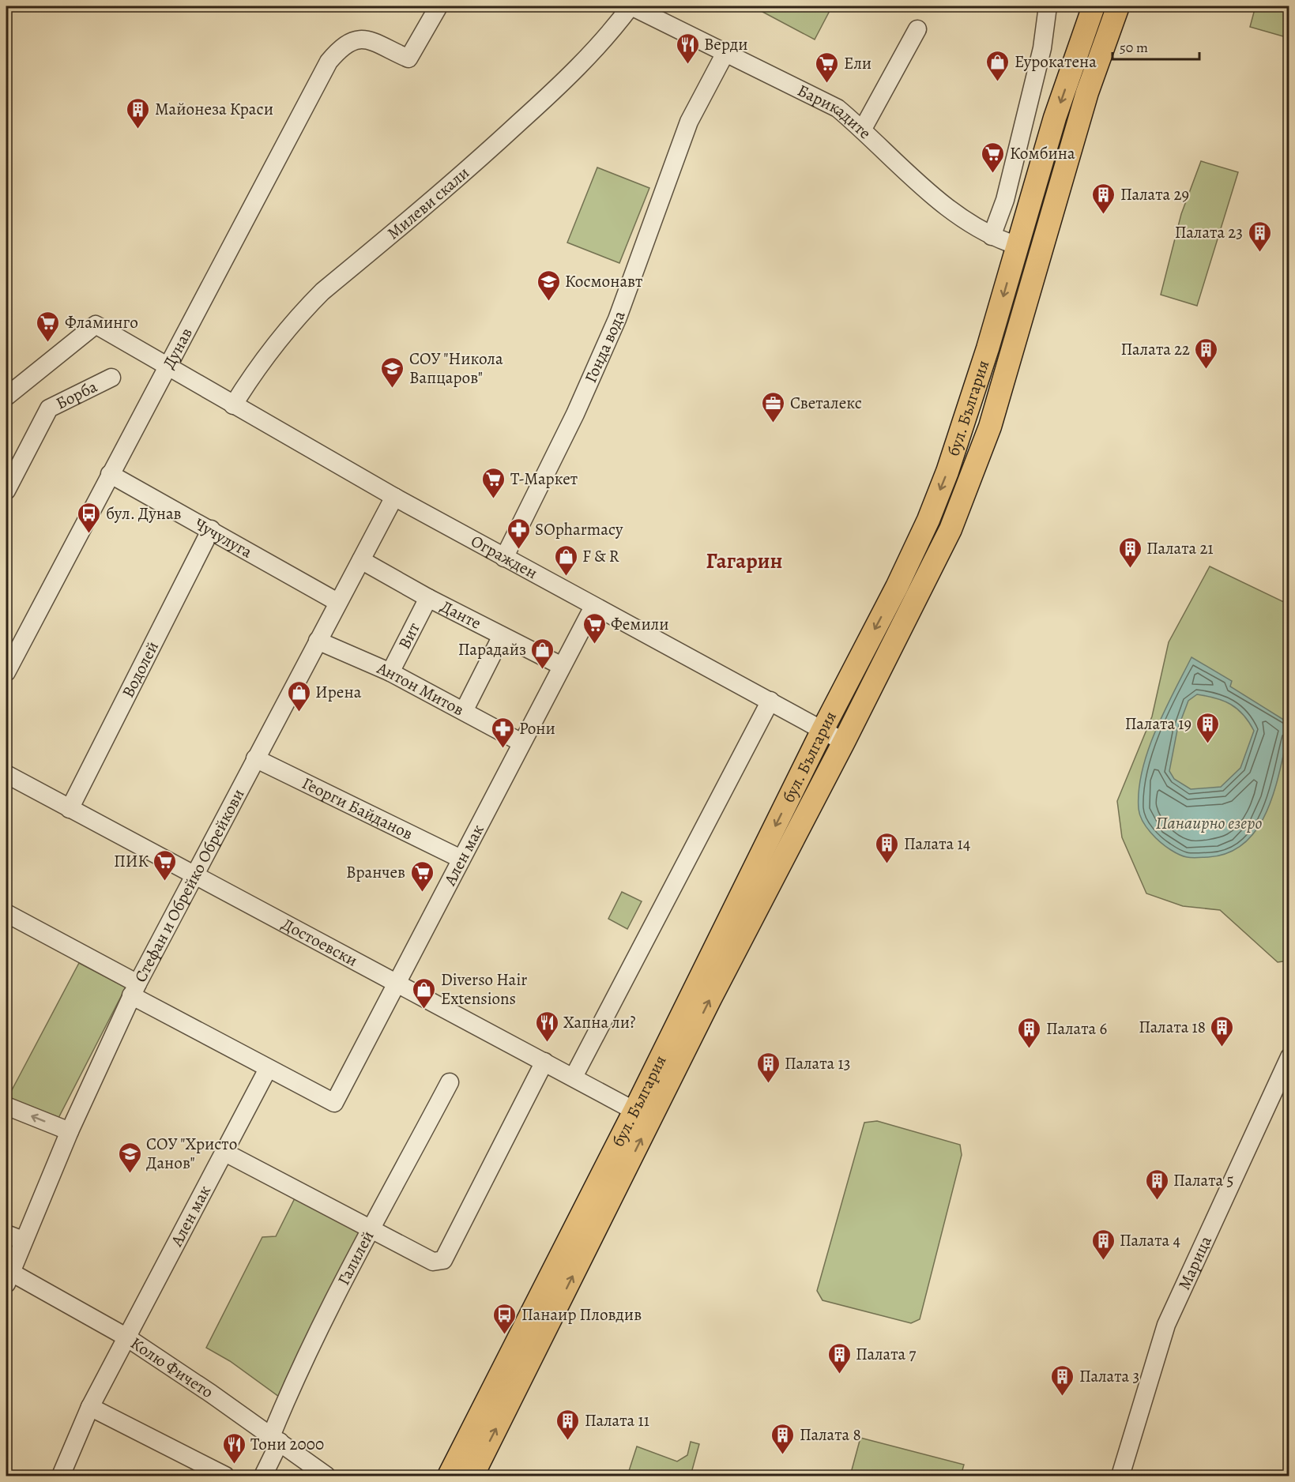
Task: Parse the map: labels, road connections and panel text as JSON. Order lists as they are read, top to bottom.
{
  "streets": {
    "main road": ["бул. България"],
    "street": [
      "Барикадите",
      "Милеви скали",
      "Гонда вода",
      "Дунав",
      "Борба",
      "Чучулуга",
      "Огражден",
      "Данте",
      "Вит",
      "Водолей",
      "Антон Митов",
      "Георги Байданов",
      "Ален мак",
      "Стефан и Обрейко Обрейкови",
      "Достоевски",
      "Галилей",
      "Марица",
      "Колю Фичето"
    ]
  },
  "crossings": [
    ["Барикадите", "Милеви скали"],
    ["Барикадите", "Гонда вода"],
    ["Барикадите", "бул. България"],
    ["Милеви скали", "Огражден"],
    ["Гонда вода", "Огражден"],
    ["Дунав", "Чучулуга"],
    ["Дунав", "Огражден"],
    ["бул. България", "Огражден"],
    ["бул. България", "Достоевски"],
    ["Чучулуга", "Водолей"],
    ["Чучулуга", "Стефан и Обрейко Обрейкови"],
    ["Огражден", "Ален мак"],
    ["Огражден", "Стефан и Обрейко Обрейкови"],
    ["Данте", "Вит"],
    ["Данте", "Ален мак"],
    ["Данте", "Стефан и Обрейко Обрейкови"],
    ["Вит", "Антон Митов"],
    ["Водолей", "Достоевски"],
    ["Антон Митов", "Ален мак"],
    ["Антон Митов", "Стефан и Обрейко Обрейкови"],
    ["Георги Байданов", "Ален мак"],
    ["Георги Байданов", "Стефан и Обрейко Обрейкови"],
    ["Ален мак", "Достоевски"],
    ["Ален мак", "Колю Фичето"],
    ["Стефан и Обрейко Обрейкови", "Достоевски"],
    ["Стефан и Обрейко Обрейкови", "Колю Фичето"],
    ["Галилей", "Колю Фичето"]
  ],
  "districts": ["Гагарин"],
  "water": ["Панаирно езеро"],
  "places": {
    "restaurant": ["Верди", "Хапна ли?", "Тони 2000"],
    "shop": [
      "Еурокатена",
      "F & R",
      "Парадайз",
      "Ирена",
      "Diverso Hair Extensions"
    ],
    "supermarket": [
      "Ели",
      "Комбина",
      "Фламинго",
      "Т-Маркет",
      "Фемили",
      "ПИК",
      "Вранчев"
    ],
    "building": [
      "Майонеза Краси",
      "Палата 29",
      "Палата 23",
      "Палата 22",
      "Палата 21",
      "Палата 19",
      "Палата 14",
      "Палата 18",
      "Палата 6",
      "Палата 13",
      "Палата 5",
      "Палата 4",
      "Палата 7",
      "Палата 3",
      "Палата 11",
      "Палата 8"
    ],
    "school or university": ["Космонавт", "СОУ \"Никола Вапцаров\"", "СОУ \"Христо Данов\""],
    "office": ["Светалекс"],
    "bus stop": ["бул. Дунав", "Панаир Пловдив"],
    "pharmacy": ["SOpharmacy", "Рони"]
  },
  "scale_bar": "50 m"
}
